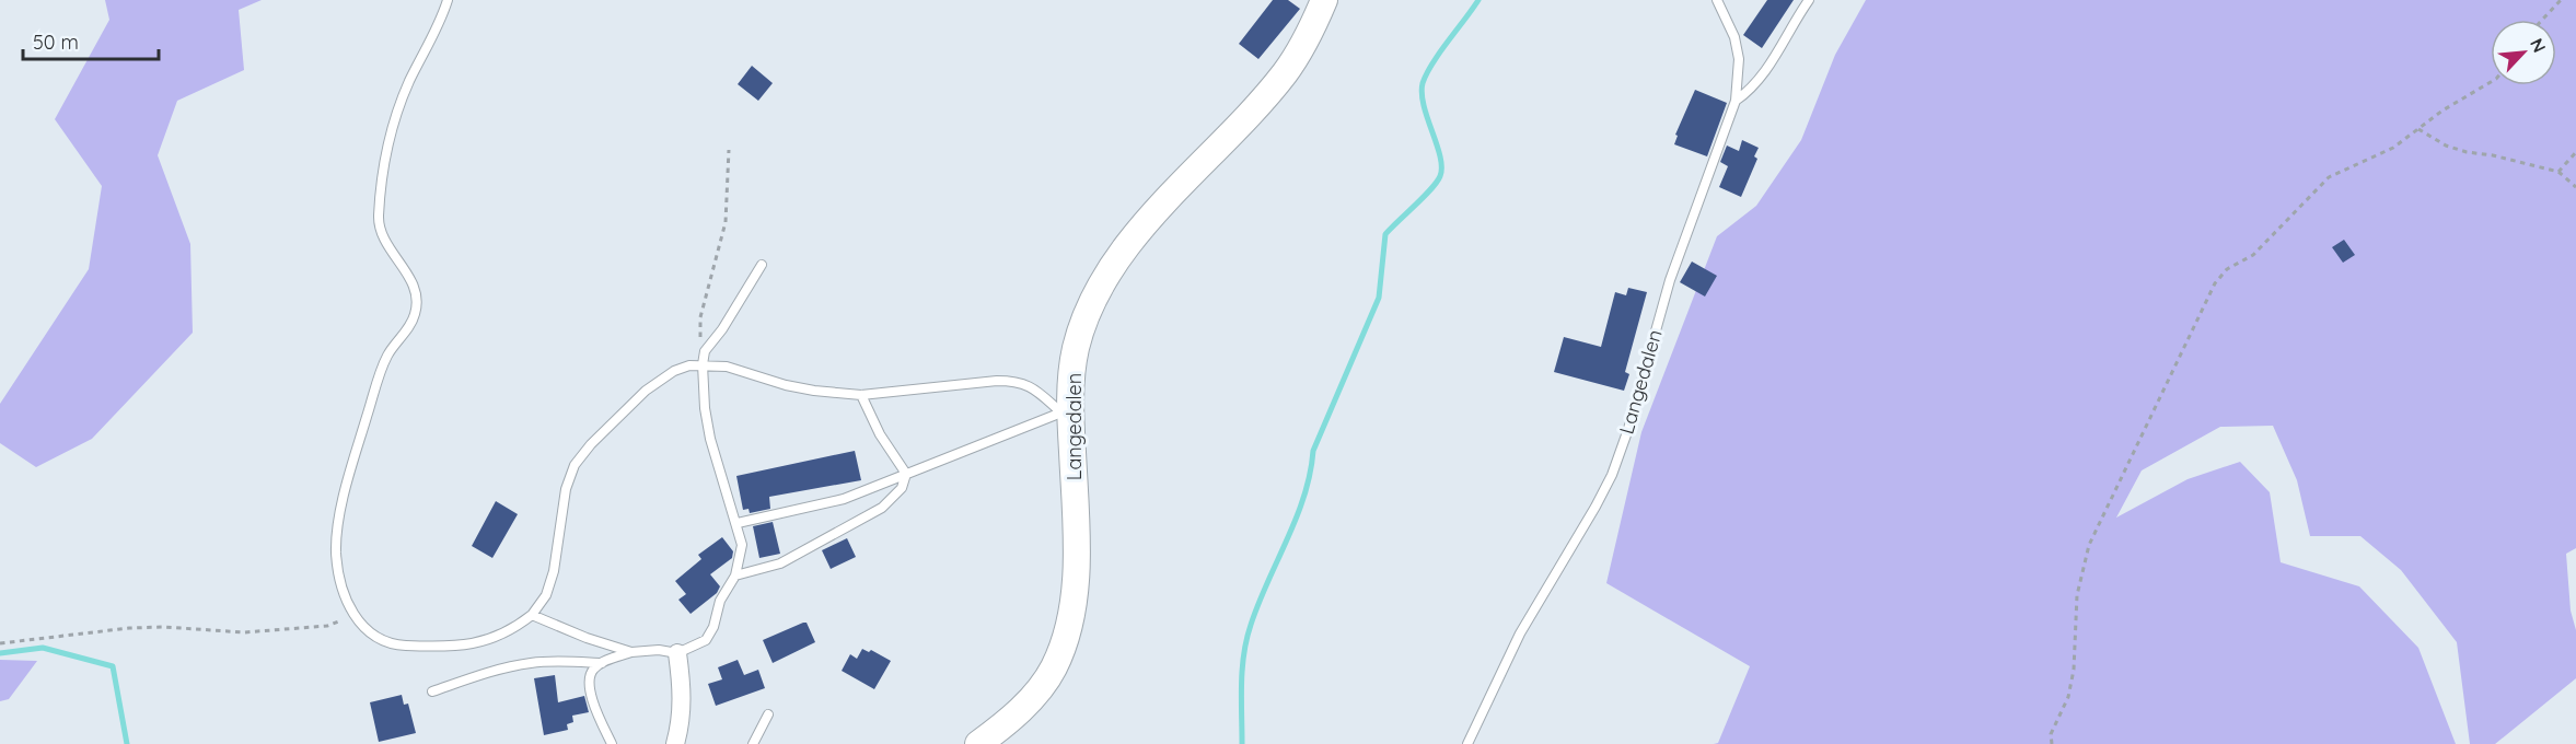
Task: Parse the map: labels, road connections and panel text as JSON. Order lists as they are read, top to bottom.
{
  "streets": {
    "main road": ["Langedalen"]
  },
  "scale_bar": "50 m",
  "north": "top right"
}
